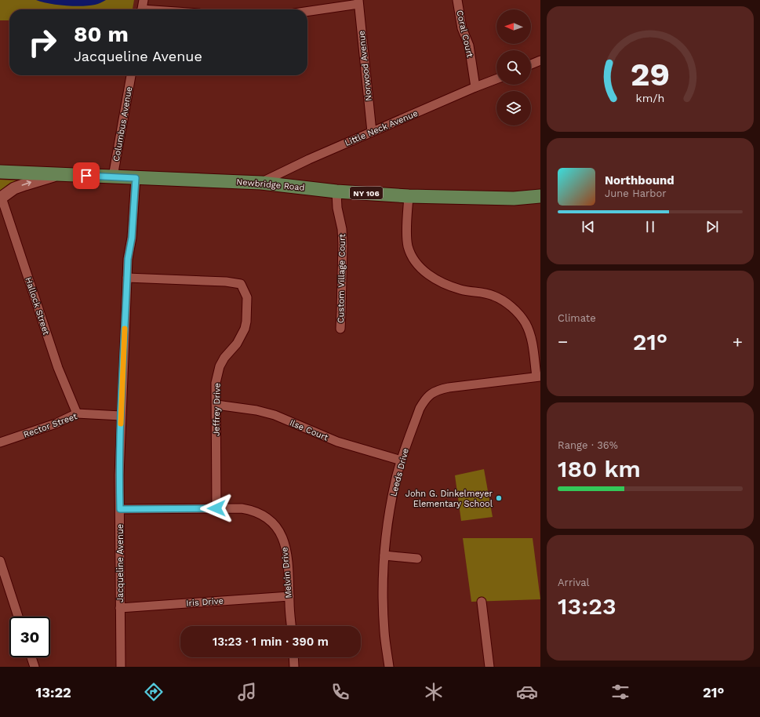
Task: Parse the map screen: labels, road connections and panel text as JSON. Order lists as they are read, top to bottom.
{
  "streets": {
    "main road": ["Newbridge Road", "NY 106"],
    "street": [
      "Coral Court",
      "Norwood Avenue",
      "Columbus Avenue",
      "Little Neck Avenue",
      "Custom Village Court",
      "Hallock Street",
      "Jeffrey Drive",
      "Rector Street",
      "Ilse Court",
      "Leeds Drive",
      "Jacqueline Avenue",
      "Melvin Drive",
      "Iris Drive"
    ]
  },
  "crossings": [
    ["Coral Court", "Little Neck Avenue"],
    ["Norwood Avenue", "Little Neck Avenue"],
    ["Columbus Avenue", "Newbridge Road"],
    ["Little Neck Avenue", "Newbridge Road"],
    ["Newbridge Road", "Custom Village Court"],
    ["Newbridge Road", "Jacqueline Avenue"],
    ["Hallock Street", "Rector Street"],
    ["Jeffrey Drive", "Ilse Court"],
    ["Jeffrey Drive", "Jacqueline Avenue"],
    ["Jeffrey Drive", "Melvin Drive"],
    ["Rector Street", "Jacqueline Avenue"],
    ["Ilse Court", "Leeds Drive"],
    ["Jacqueline Avenue", "Melvin Drive"],
    ["Jacqueline Avenue", "Iris Drive"],
    ["Melvin Drive", "Iris Drive"]
  ],
  "places": ["John G. Dinkelmeyer Elementary School"],
  "north": "left",
  "page": {
    "turn": ["80 m", "Jacqueline Avenue"],
    "song": ["Northbound", "June Harbor"],
    "tile": [
      "Climate",
      ["Range · 36%", "180 km"],
      ["Arrival", "13:23"]
    ],
    "heat": ["−", "21°", "+"],
    "limit": "30",
    "trip": "13:23 · 1 min · 390 m",
    "tabs": ["13:22", "21°"],
    "gauge": ["29", "km/h"]
  }
}
